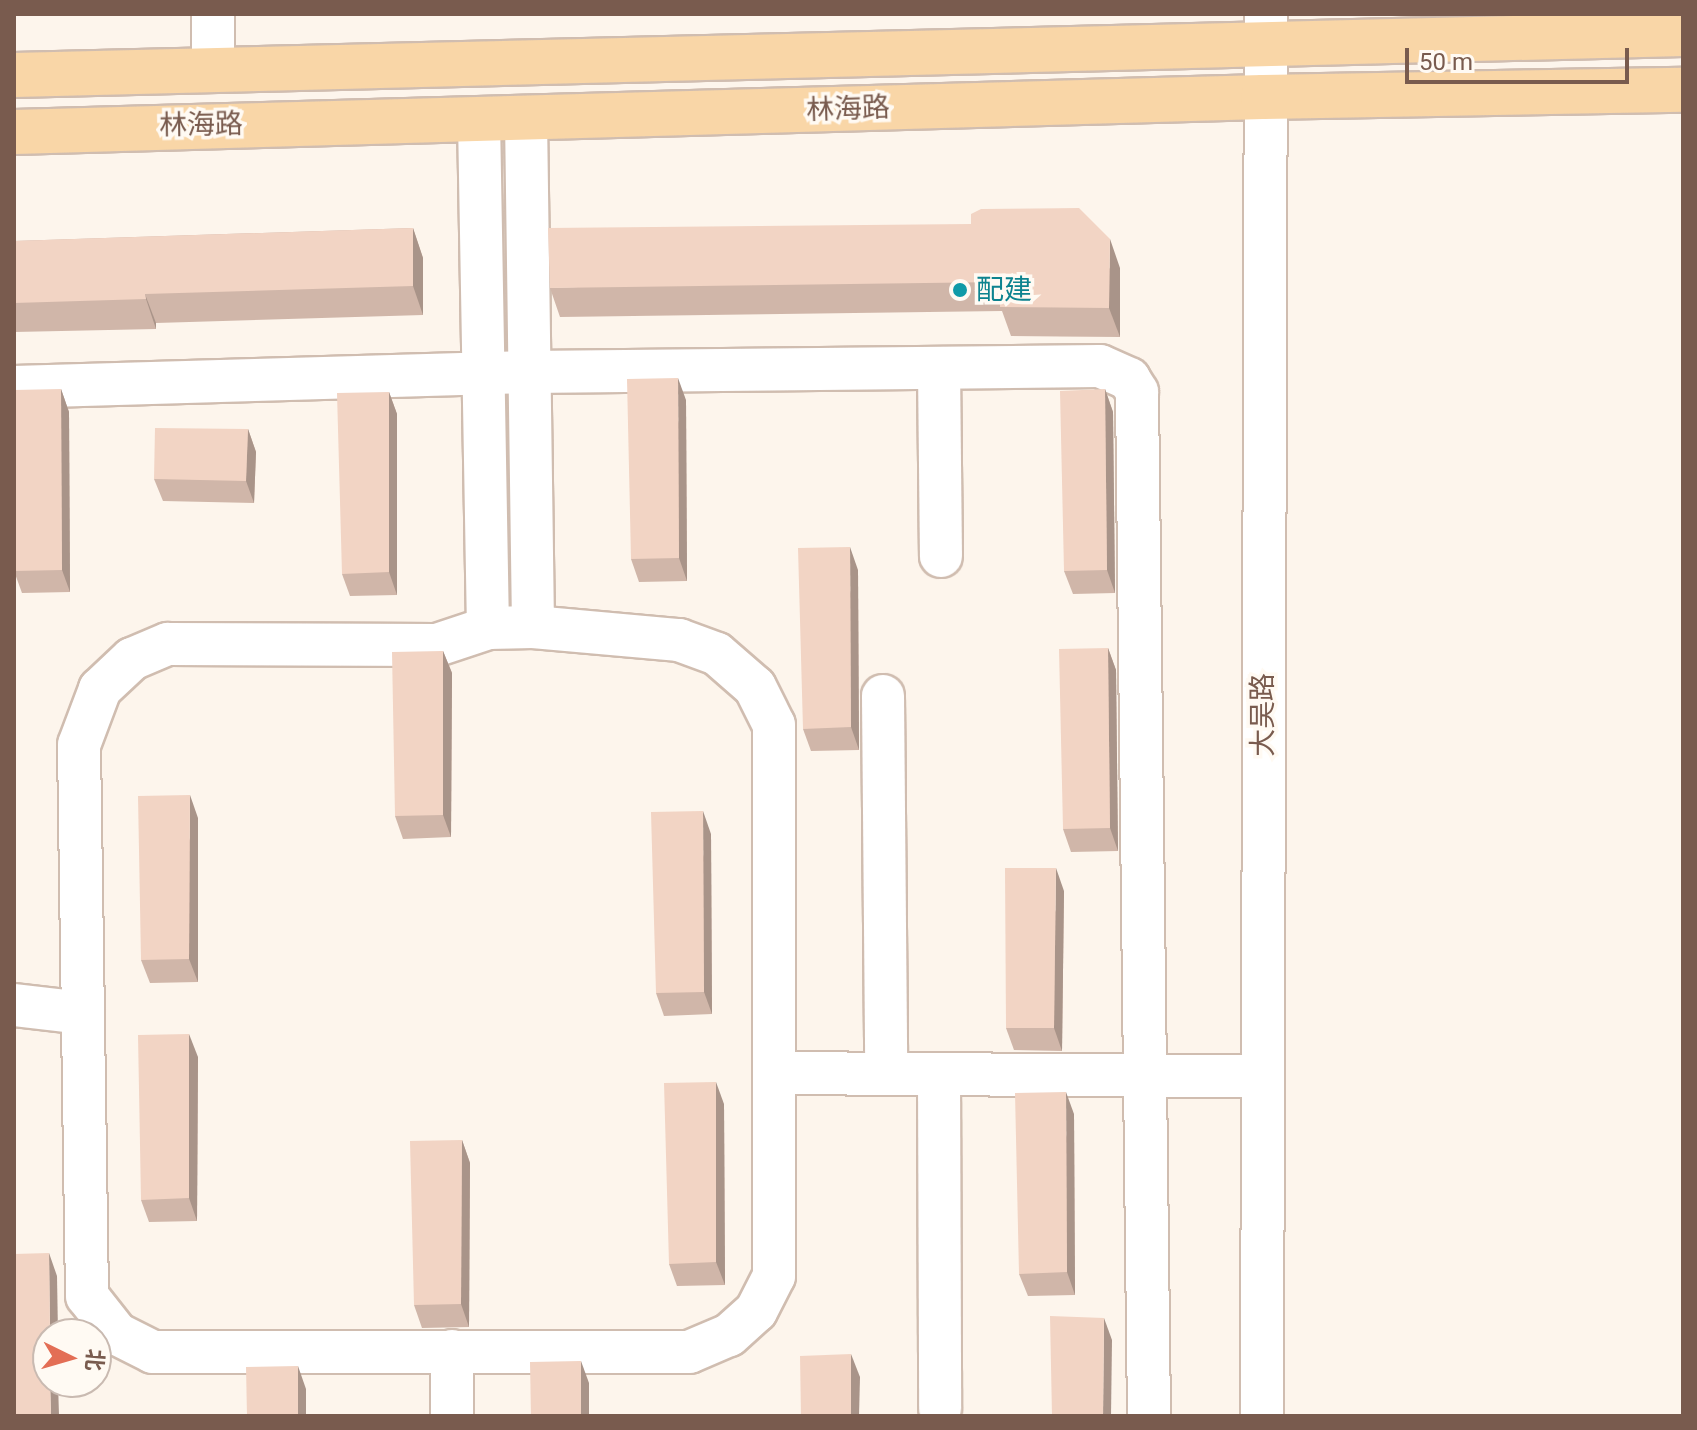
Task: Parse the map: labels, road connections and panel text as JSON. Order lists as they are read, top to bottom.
{
  "streets": {
    "main road": ["林海路"],
    "street": ["大吴路"]
  },
  "crossings": [
    ["林海路", "大吴路"]
  ],
  "places": ["配建"],
  "scale_bar": "50 m",
  "north": "right"
}
